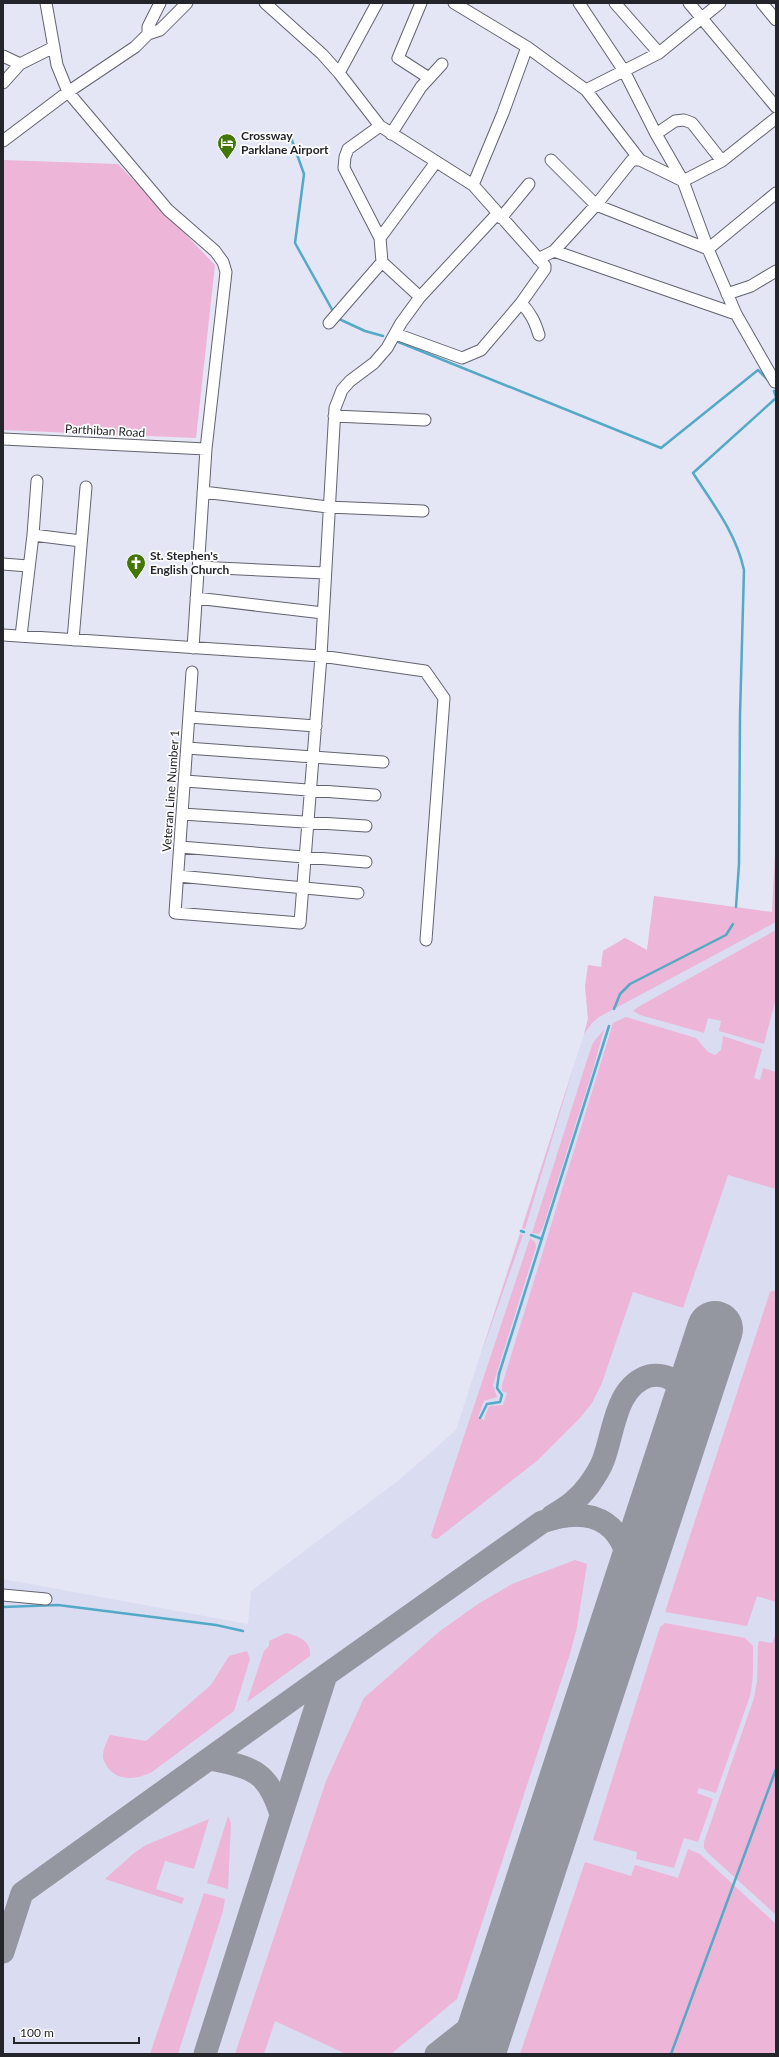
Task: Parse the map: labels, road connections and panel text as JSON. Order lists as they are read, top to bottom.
{
  "streets": {
    "street": ["Parthiban Road", "Veteran Line Number 1"]
  },
  "places": {
    "hotel": ["Crossway Parklane Airport"],
    "church": ["St. Stephen's English Church"]
  },
  "scale_bar": "100 m"
}
